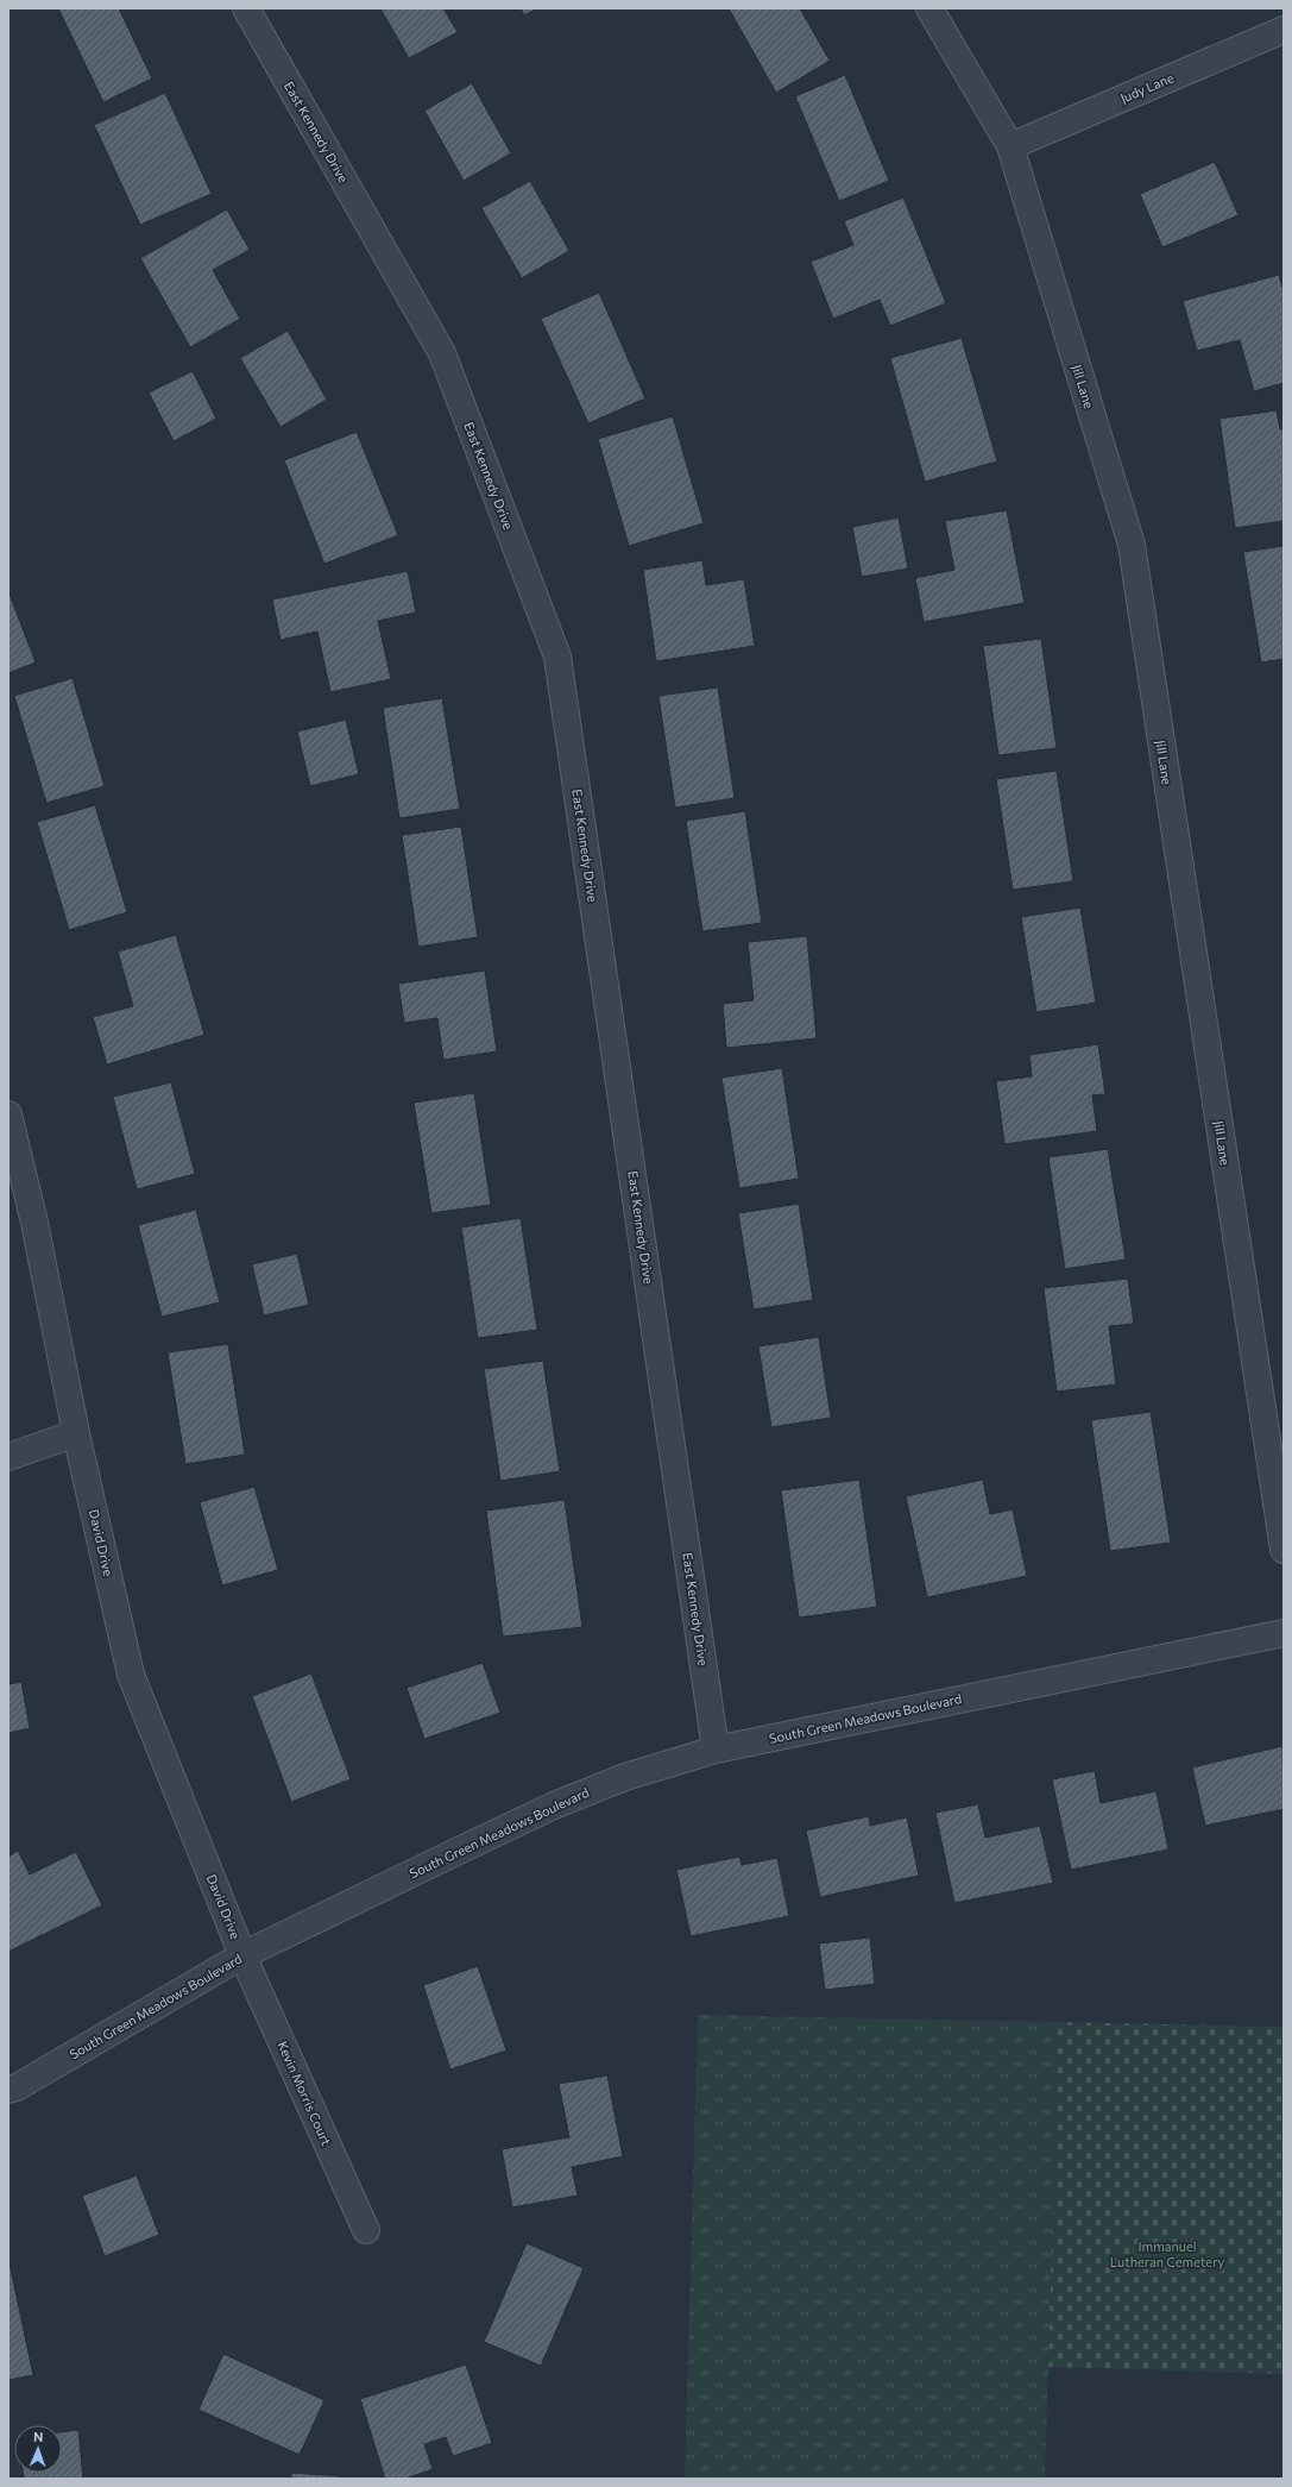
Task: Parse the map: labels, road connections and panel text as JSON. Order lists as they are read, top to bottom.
{
  "streets": {
    "street": [
      "Judy Lane",
      "East Kennedy Drive",
      "Jill Lane",
      "David Drive",
      "South Green Meadows Boulevard",
      "Kevin Morris Court"
    ]
  },
  "crossings": [
    ["Judy Lane", "Jill Lane"],
    ["East Kennedy Drive", "South Green Meadows Boulevard"],
    ["David Drive", "South Green Meadows Boulevard"],
    ["David Drive", "Kevin Morris Court"],
    ["South Green Meadows Boulevard", "Kevin Morris Court"]
  ],
  "parks": ["Immanuel Lutheran Cemetery"],
  "north": "top"
}
